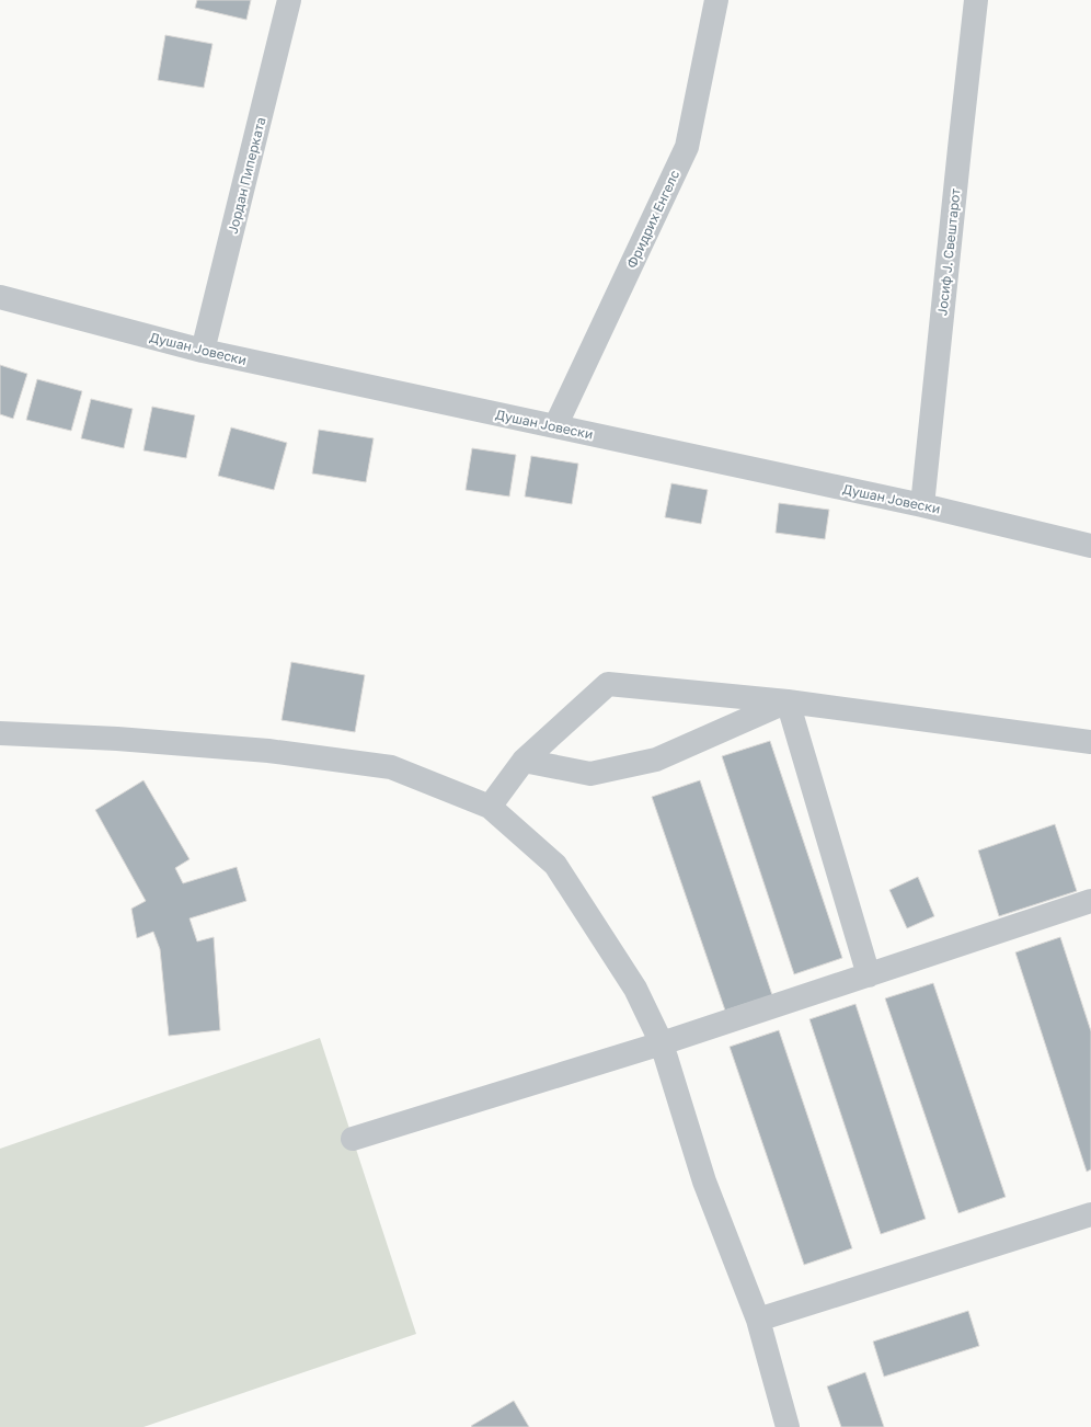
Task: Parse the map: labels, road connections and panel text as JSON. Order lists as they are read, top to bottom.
{
  "streets": {
    "street": [
      "Јордан Пиперката",
      "Фридрих Енгелс",
      "Јосиф Ј. Свештарот",
      "Душан Јовески"
    ]
  },
  "crossings": [
    ["Јордан Пиперката", "Душан Јовески"],
    ["Фридрих Енгелс", "Душан Јовески"],
    ["Јосиф Ј. Свештарот", "Душан Јовески"]
  ]
}
